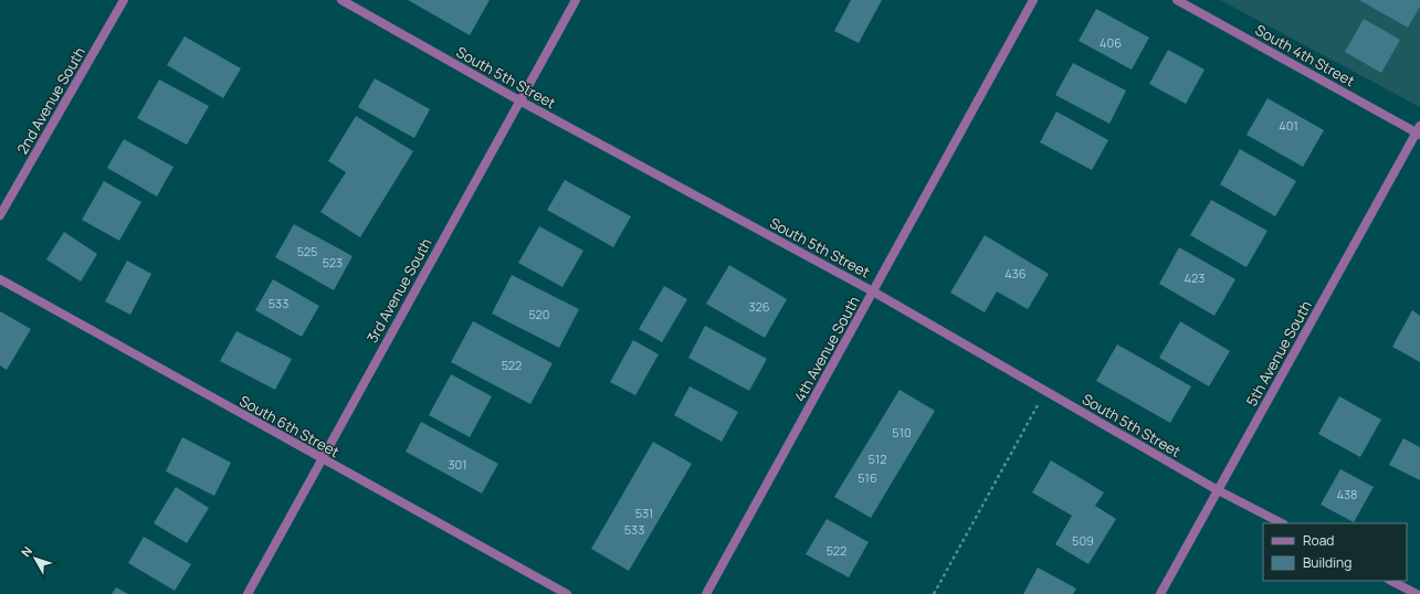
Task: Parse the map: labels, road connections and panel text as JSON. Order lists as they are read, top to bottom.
{
  "streets": {
    "street": [
      "South 4th Street",
      "South 5th Street",
      "2nd Avenue South",
      "3rd Avenue South",
      "4th Avenue South",
      "5th Avenue South",
      "South 6th Street"
    ]
  },
  "crossings": [
    ["South 4th Street", "5th Avenue South"],
    ["South 5th Street", "3rd Avenue South"],
    ["South 5th Street", "4th Avenue South"],
    ["South 5th Street", "5th Avenue South"],
    ["3rd Avenue South", "South 6th Street"]
  ],
  "house_numbers": [
    "406",
    "401",
    "525",
    "523",
    "436",
    "423",
    "533",
    "326",
    "520",
    "522",
    "510",
    "512",
    "301",
    "516",
    "438",
    "531",
    "533",
    "509",
    "522"
  ],
  "legend": ["Road", "Building"],
  "north": "top left"
}
